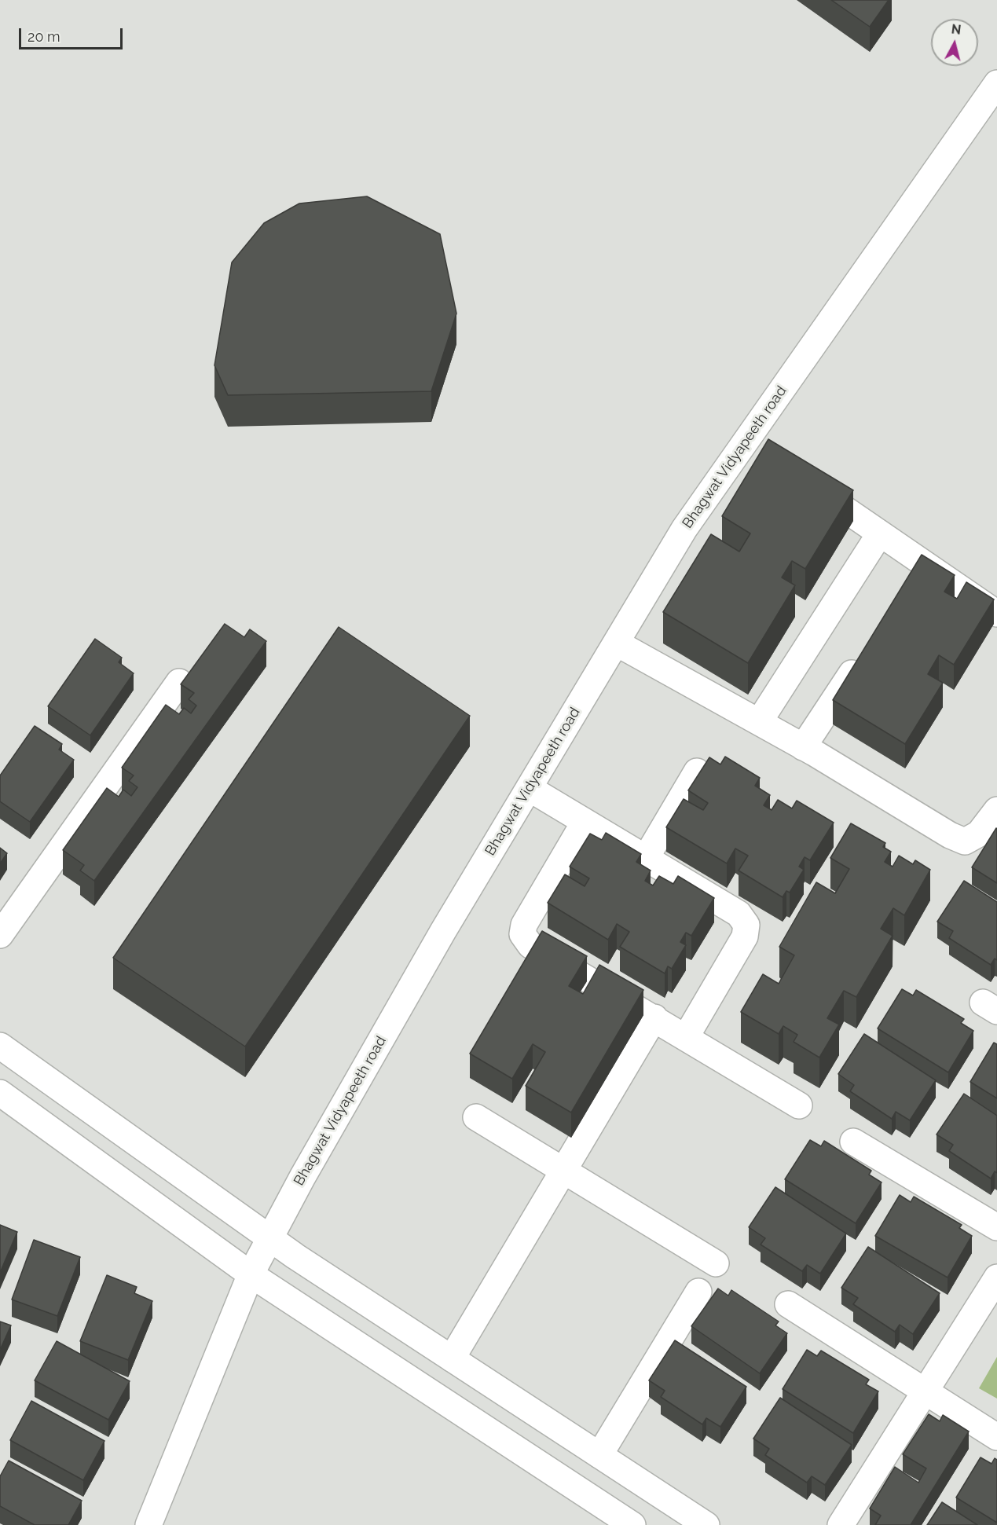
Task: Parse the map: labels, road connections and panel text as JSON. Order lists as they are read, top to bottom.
{
  "streets": {
    "street": ["Bhagwat Vidyapeeth road"]
  },
  "scale_bar": "20 m",
  "north": "top"
}
